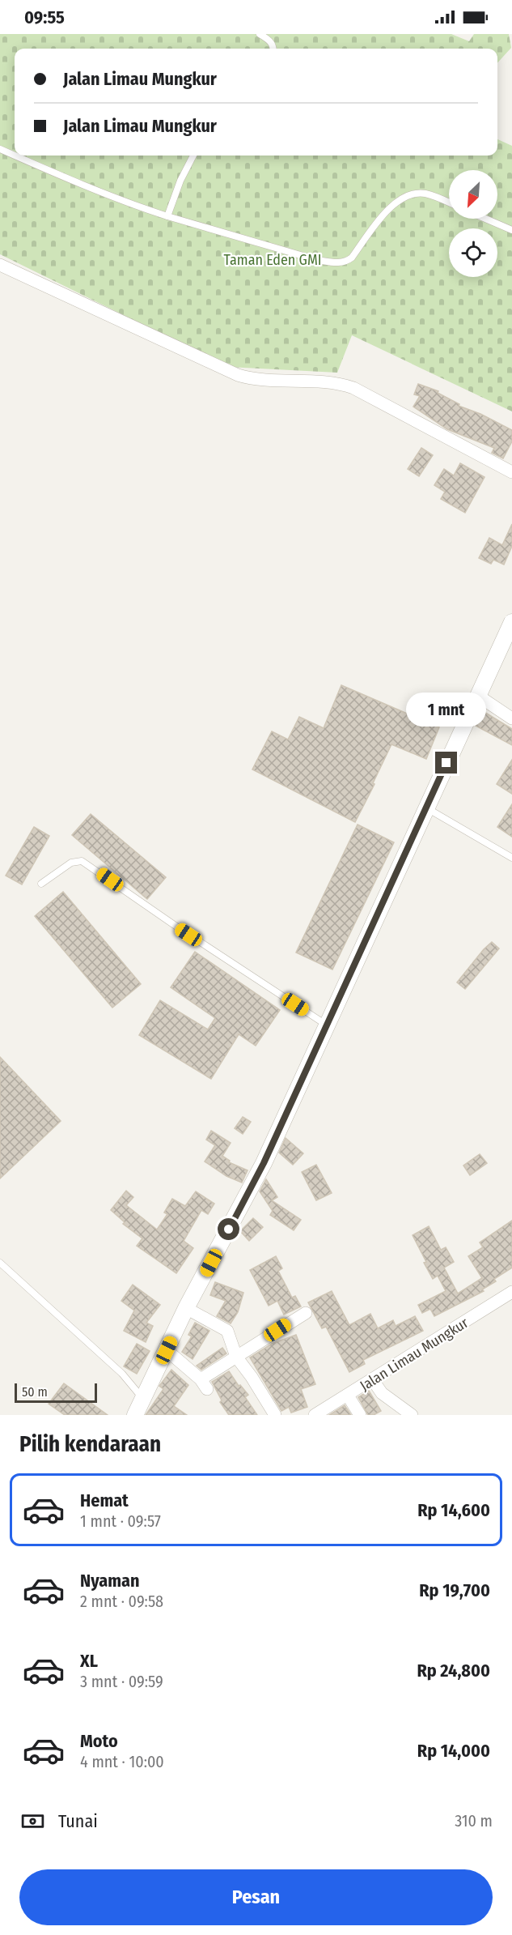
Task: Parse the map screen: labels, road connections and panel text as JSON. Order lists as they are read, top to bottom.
{
  "streets": {
    "street": ["Jalan Limau Mungkur"]
  },
  "parks": ["Taman Eden GMI"],
  "scale_bar": "50 m",
  "north": "bottom left",
  "page": {
    "status": "09:55",
    "banner": ["Jalan Limau Mungkur", "Jalan Limau Mungkur"],
    "bubble": "1 mnt",
    "scale": "50 m",
    "heading": "Pilih kendaraan",
    "list": [
      {
        "name": "Hemat",
        "note": "1 mnt · 09:57",
        "value": "Rp 14,600"
      },
      {
        "name": "Nyaman",
        "note": "2 mnt · 09:58",
        "value": "Rp 19,700"
      },
      {
        "name": "XL",
        "note": "3 mnt · 09:59",
        "value": "Rp 24,800"
      },
      {
        "name": "Moto",
        "note": "4 mnt · 10:00",
        "value": "Rp 14,000"
      }
    ],
    "pay": ["Tunai", "310 m"],
    "buttons": "Pesan"
  }
}
